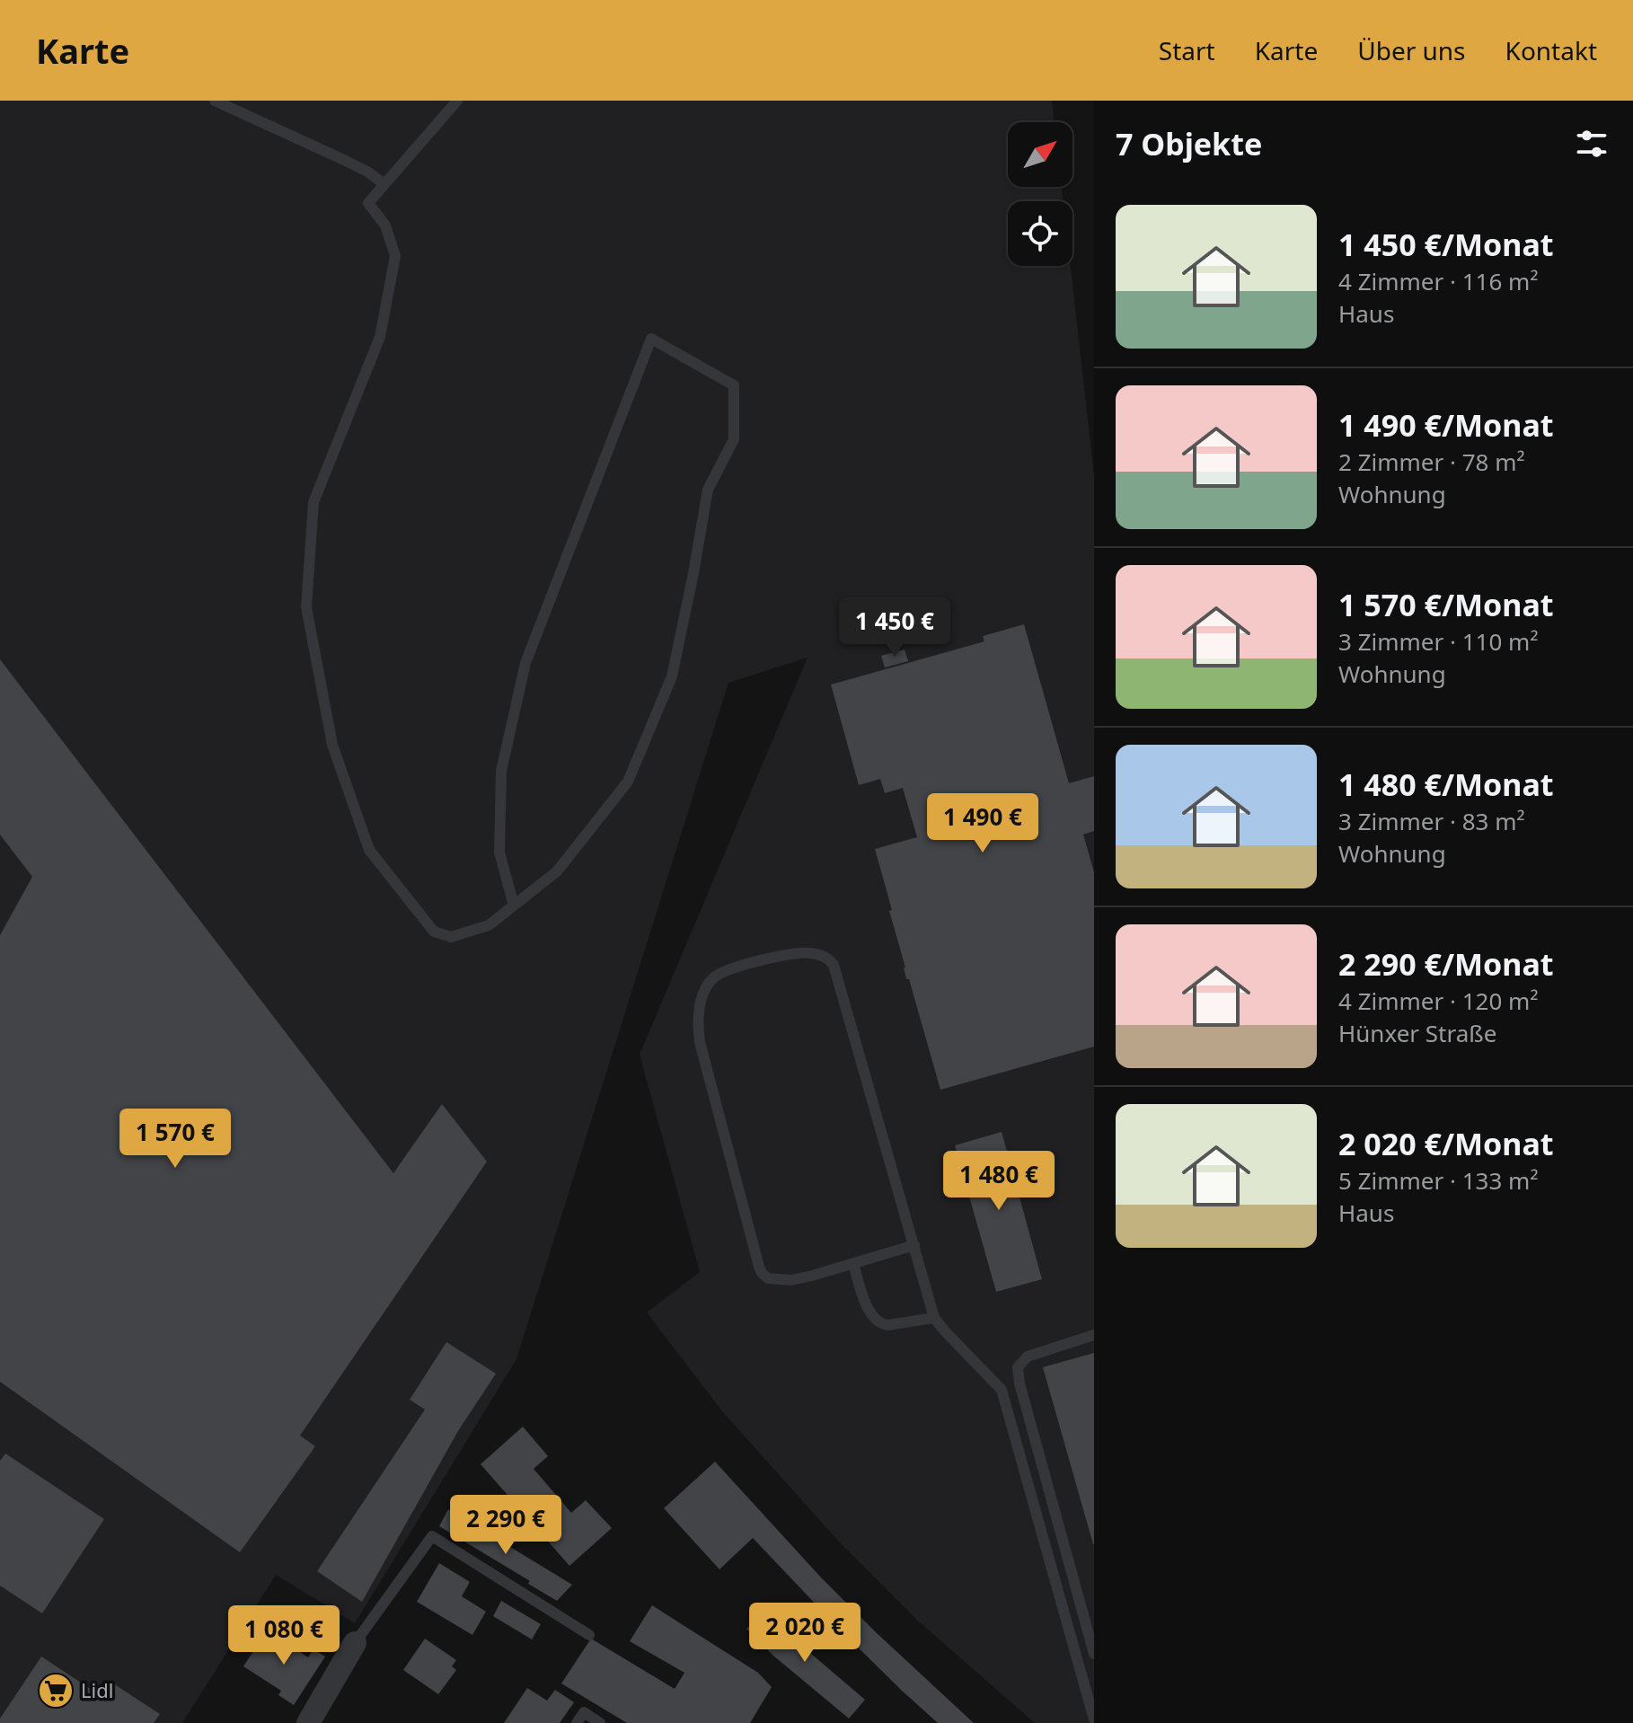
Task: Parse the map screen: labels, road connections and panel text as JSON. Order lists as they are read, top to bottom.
{
  "places": {
    "supermarket": ["Lidl"]
  },
  "north": "top right",
  "page": {
    "header": "Karte",
    "nav": [
      "Start",
      "Karte",
      "Über uns",
      "Kontakt"
    ],
    "heading": "7 Objekte",
    "list": [
      {
        "name": "1 450 €/Monat",
        "note": "4 Zimmer · 116 m² · Haus"
      },
      {
        "name": "1 490 €/Monat",
        "note": "2 Zimmer · 78 m² · Wohnung"
      },
      {
        "name": "1 570 €/Monat",
        "note": "3 Zimmer · 110 m² · Wohnung"
      },
      {
        "name": "1 480 €/Monat",
        "note": "3 Zimmer · 83 m² · Wohnung"
      },
      {
        "name": "2 290 €/Monat",
        "note": "4 Zimmer · 120 m² · Hünxer Straße"
      },
      {
        "name": "2 020 €/Monat",
        "note": "5 Zimmer · 133 m² · Haus"
      }
    ],
    "price": [
      "1 450 €",
      "1 490 €",
      "1 570 €",
      "1 480 €",
      "2 290 €",
      "2 020 €",
      "1 080 €"
    ]
  }
}
